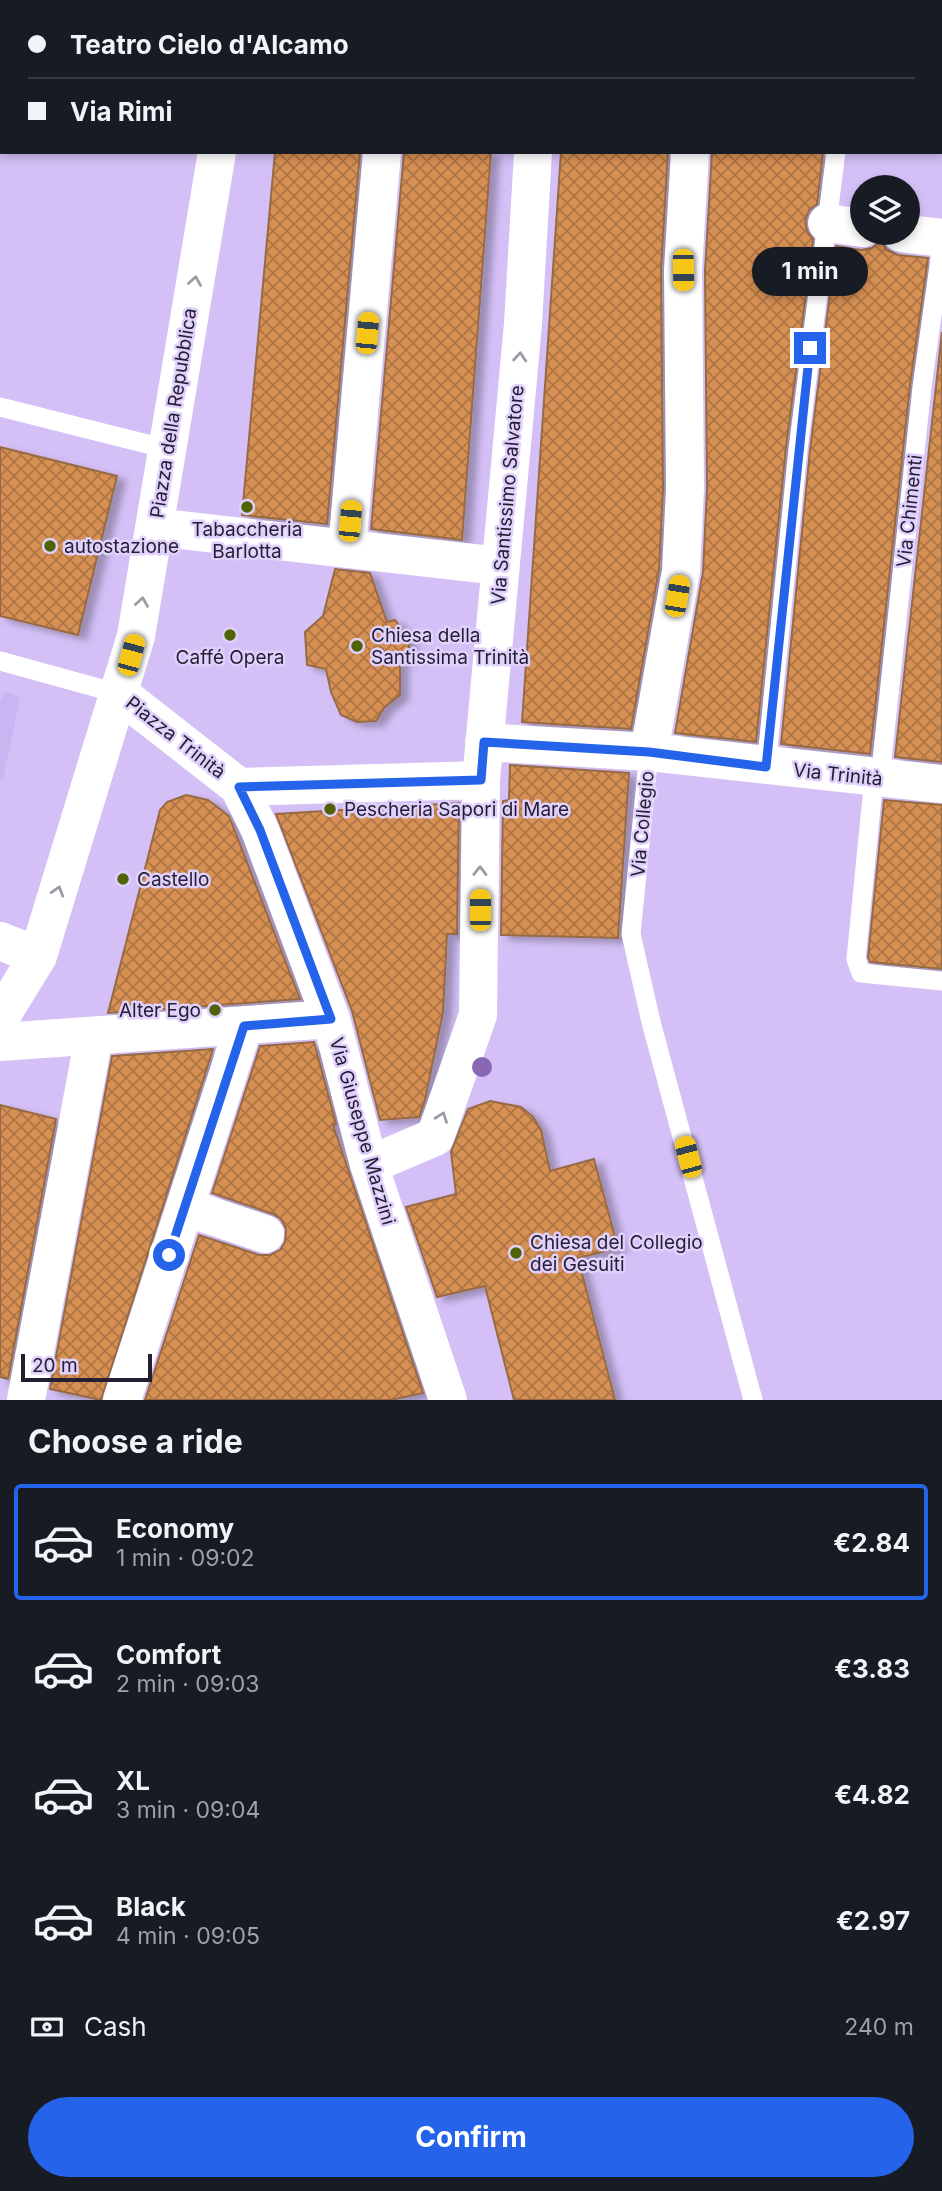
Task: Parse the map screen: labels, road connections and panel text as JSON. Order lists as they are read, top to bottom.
{
  "streets": {
    "street": [
      "Piazza della Repubblica",
      "Via Santissimo Salvatore",
      "Piazza Trinità",
      "Via Trinità",
      "Via Collegio",
      "Via Giuseppe Mazzini"
    ],
    "lane": ["Via Chimenti"]
  },
  "crossings": [
    ["Piazza della Repubblica", "Piazza Trinità"],
    ["Via Santissimo Salvatore", "Piazza Trinità"],
    ["Via Santissimo Salvatore", "Via Trinità"],
    ["Via Santissimo Salvatore", "Via Giuseppe Mazzini"],
    ["Via Chimenti", "Via Trinità"],
    ["Piazza Trinità", "Via Giuseppe Mazzini"],
    ["Via Trinità", "Via Collegio"]
  ],
  "places": [
    "Tabaccheria Barlotta",
    "autostazione",
    "Caffé Opera",
    "Chiesa della Santissima Trinità",
    "Pescheria Sapori di Mare",
    "Castello",
    "Alter Ego",
    "Chiesa del Collegio dei Gesuiti"
  ],
  "scale_bar": "20 m",
  "page": {
    "banner": ["Teatro Cielo d'Alcamo", "Via Rimi"],
    "bubble": "1 min",
    "scale": "20 m",
    "heading": "Choose a ride",
    "list": [
      {
        "name": "Economy",
        "note": "1 min · 09:02",
        "value": "€2.84"
      },
      {
        "name": "Comfort",
        "note": "2 min · 09:03",
        "value": "€3.83"
      },
      {
        "name": "XL",
        "note": "3 min · 09:04",
        "value": "€4.82"
      },
      {
        "name": "Black",
        "note": "4 min · 09:05",
        "value": "€2.97"
      }
    ],
    "pay": ["Cash", "240 m"],
    "buttons": "Confirm"
  }
}
